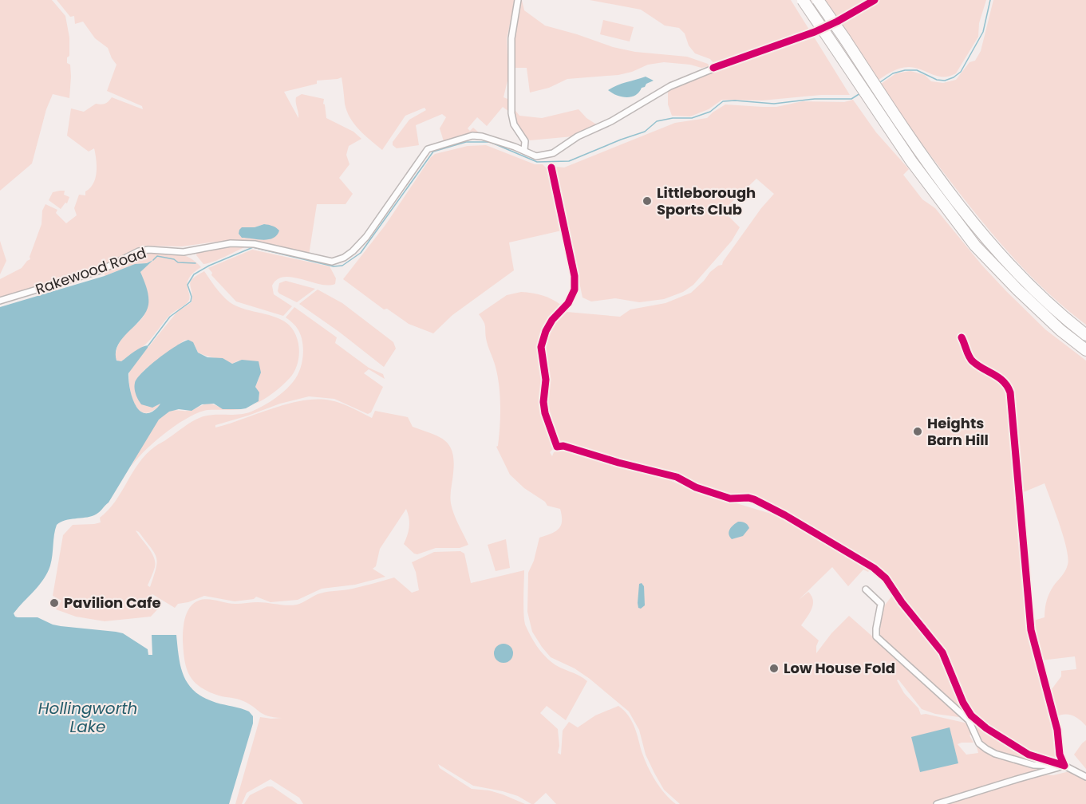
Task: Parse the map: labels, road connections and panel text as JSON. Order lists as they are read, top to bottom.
{
  "streets": {
    "street": ["Rakewood Road"]
  },
  "water": ["Hollingworth Lake"],
  "places": [
    "Littleborough Sports Club",
    "Heights Barn Hill",
    "Pavilion Cafe",
    "Low House Fold"
  ]
}
